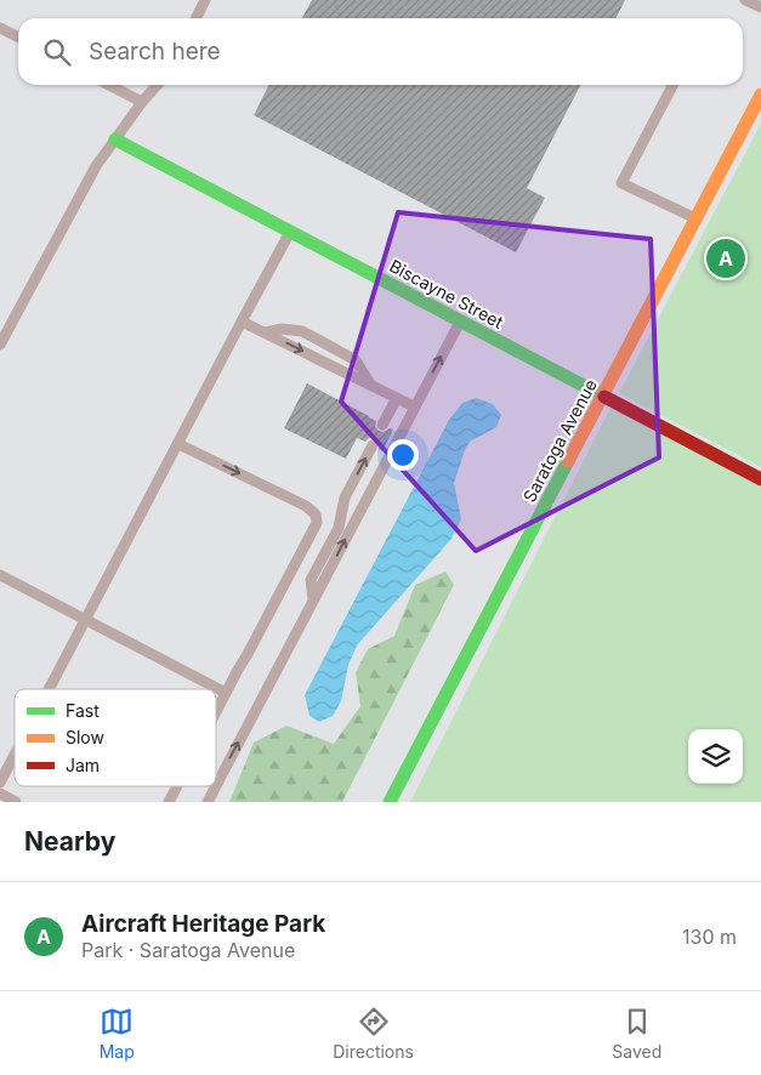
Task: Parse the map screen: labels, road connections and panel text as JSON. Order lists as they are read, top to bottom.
{
  "streets": {
    "street": ["Biscayne Street", "Saratoga Avenue"]
  },
  "crossings": [
    ["Biscayne Street", "Saratoga Avenue"]
  ],
  "legend": ["Fast", "Slow", "Jam"],
  "page": {
    "search": "Search here",
    "pins": "A",
    "heading": "Nearby",
    "list": [
      {
        "mark": "A",
        "name": "Aircraft Heritage Park",
        "note": "Park · Saratoga Avenue",
        "value": "130 m"
      }
    ],
    "nav": ["Map", "Directions", "Saved"]
  }
}
